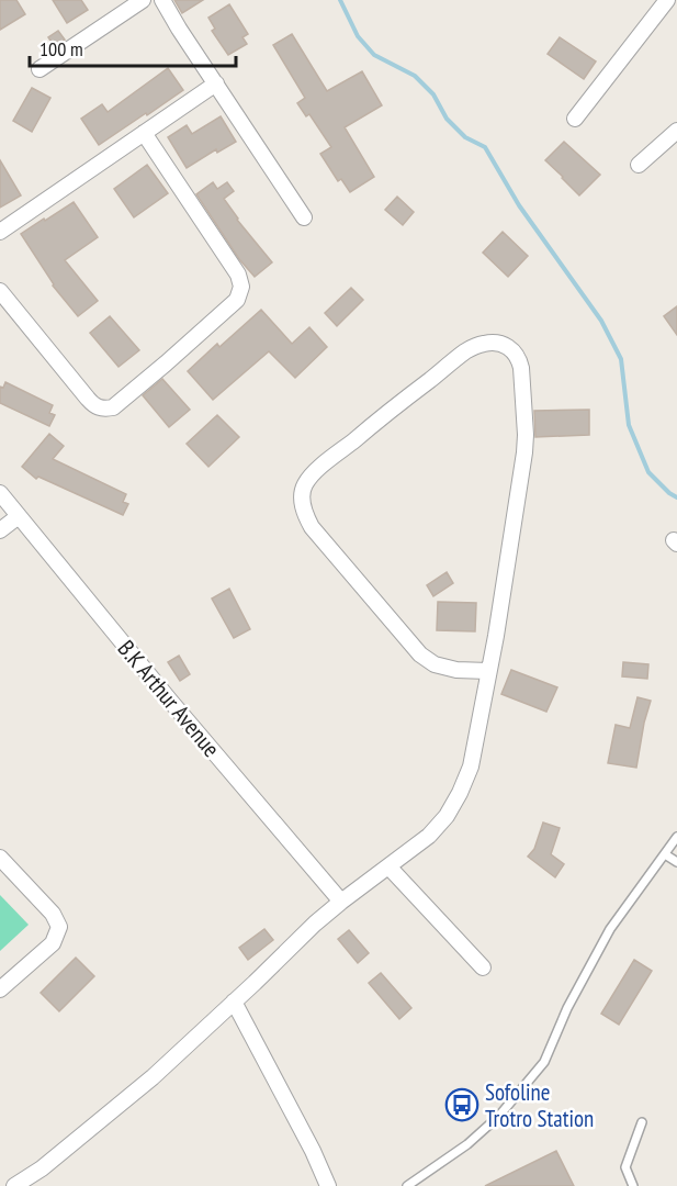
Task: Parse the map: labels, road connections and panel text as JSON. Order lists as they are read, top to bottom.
{
  "streets": {
    "street": ["B.K Arthur Avenue"]
  },
  "places": {
    "bus stop": ["Sofoline Trotro Station"]
  },
  "scale_bar": "100 m"
}
